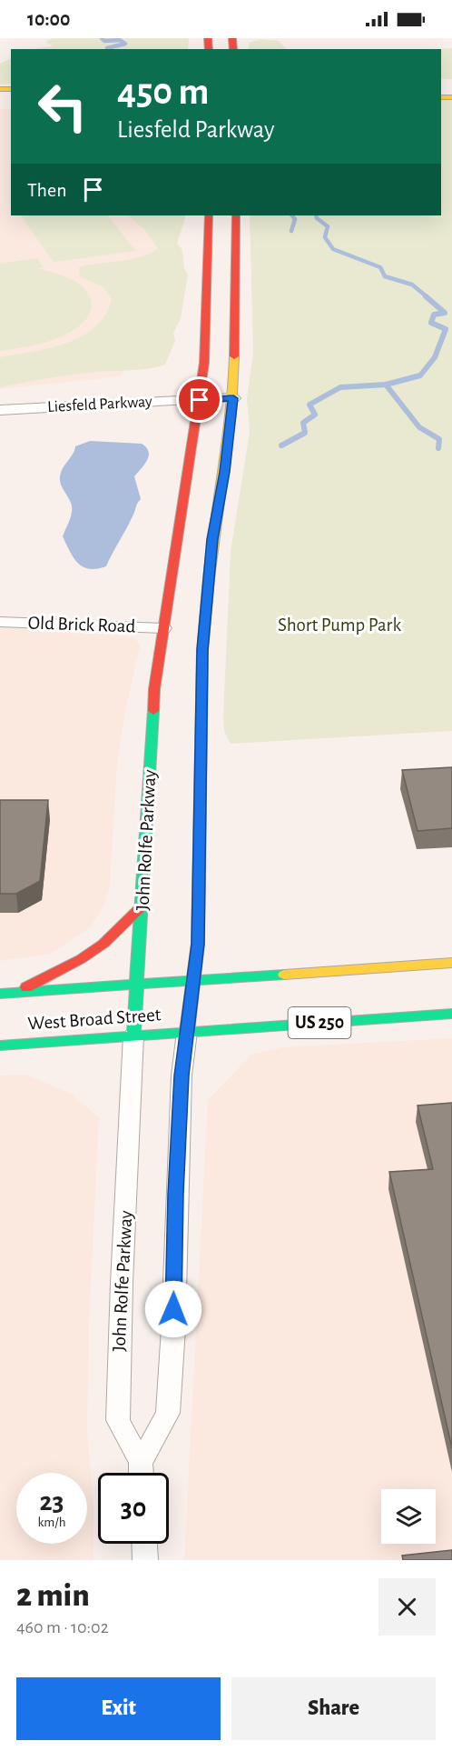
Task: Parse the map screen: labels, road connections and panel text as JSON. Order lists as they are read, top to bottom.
{
  "streets": {
    "main road": ["John Rolfe Parkway", "West Broad Street", "US 250"],
    "street": ["Liesfeld Parkway", "Old Brick Road"]
  },
  "crossings": [
    ["Liesfeld Parkway", "John Rolfe Parkway"],
    ["Old Brick Road", "John Rolfe Parkway"],
    ["John Rolfe Parkway", "West Broad Street"]
  ],
  "parks": ["Short Pump Park"],
  "page": {
    "status": "10:00",
    "turn": ["450 m", "Liesfeld Parkway"],
    "then": "Then",
    "speed": "23 km/h",
    "limit": "30",
    "heading": ["2 min", "460 m · 10:02"],
    "buttons": ["Exit", "Share"]
  }
}
